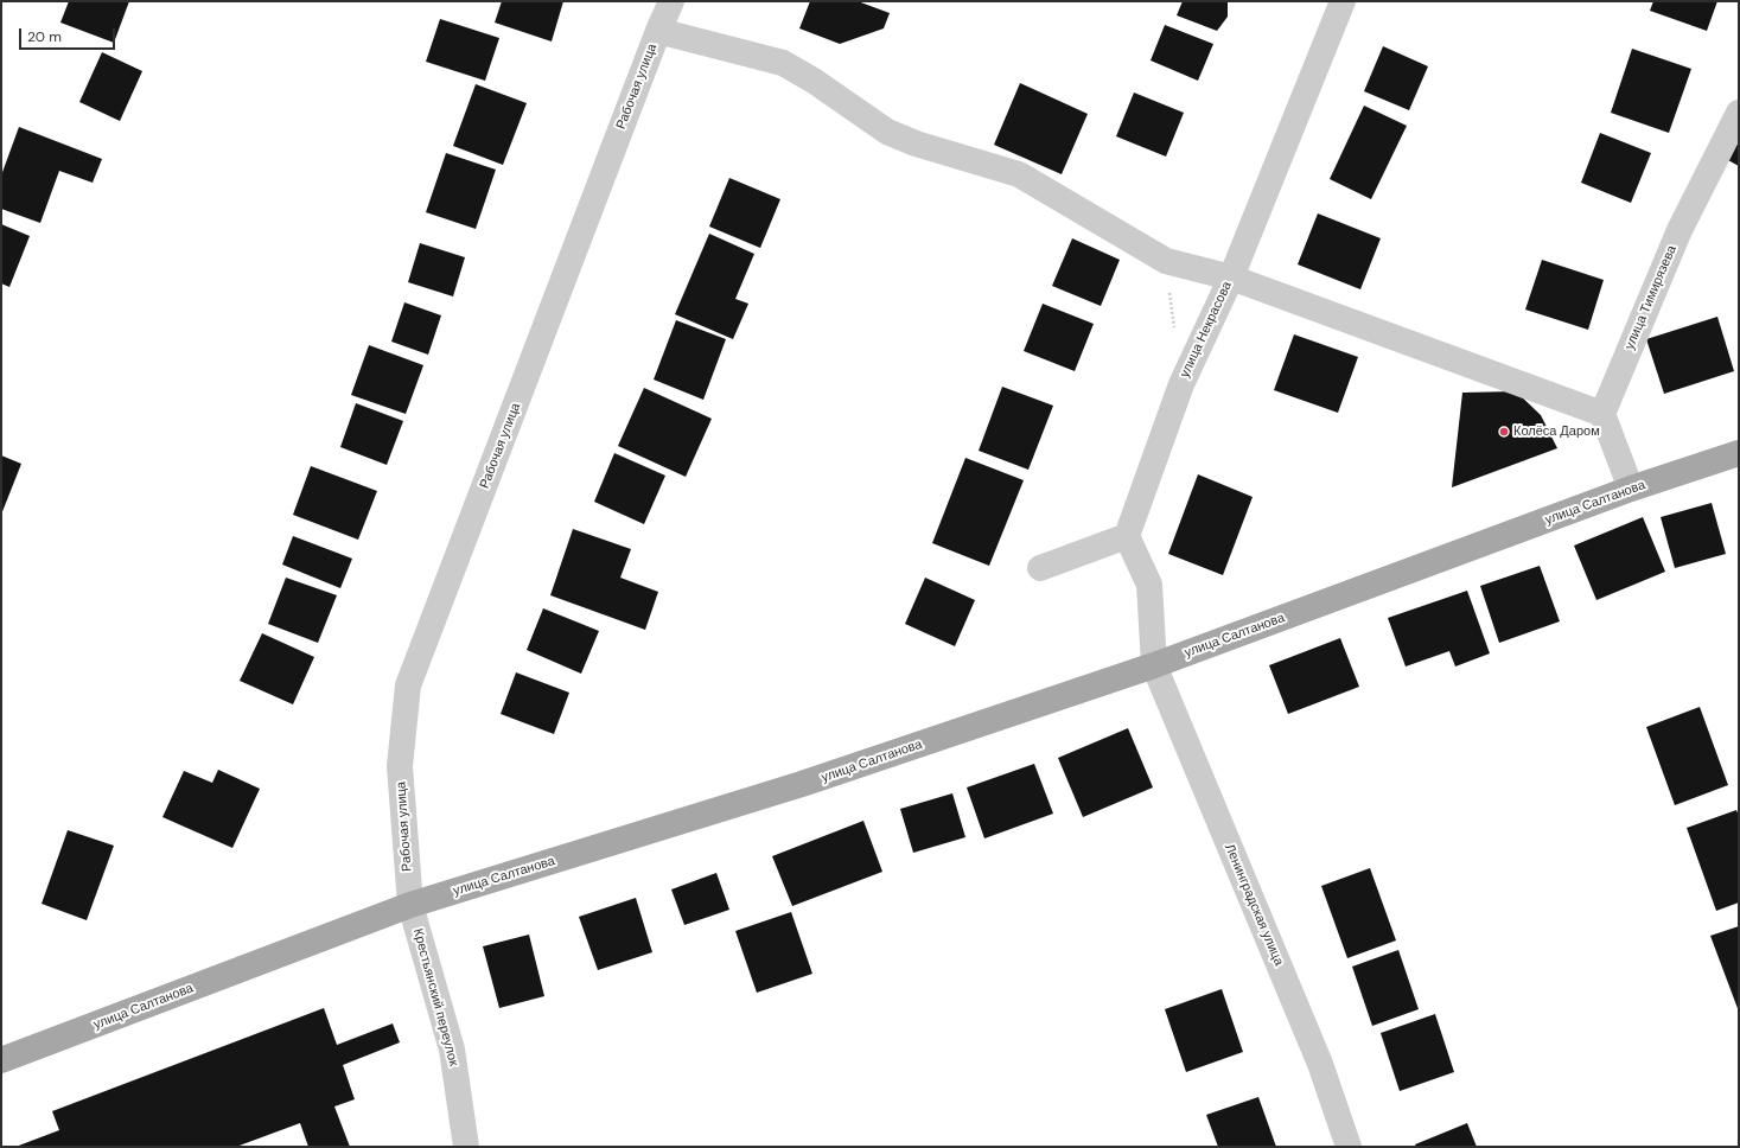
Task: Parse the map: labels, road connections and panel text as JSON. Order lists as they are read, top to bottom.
{
  "streets": {
    "main road": ["улица Салтанова"],
    "street": [
      "Рабочая улица",
      "улица Тимирязева",
      "улица Некрасова",
      "Ленинградская улица",
      "Крестьянский переулок"
    ]
  },
  "crossings": [
    ["Рабочая улица", "улица Салтанова"],
    ["Рабочая улица", "Крестьянский переулок"],
    ["улица Салтанова", "Ленинградская улица"],
    ["улица Салтанова", "Крестьянский переулок"]
  ],
  "places": ["Колёса Даром"],
  "scale_bar": "20 m"
}
